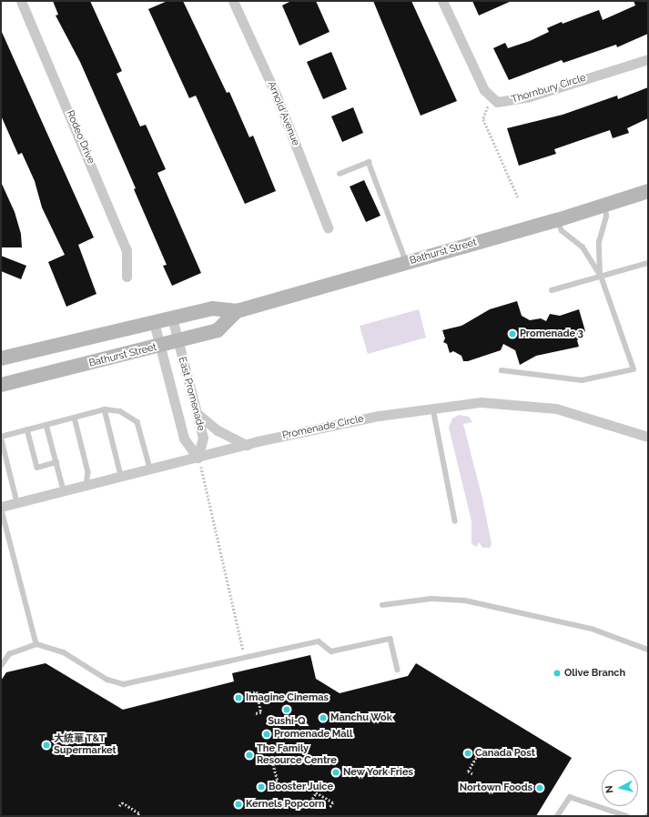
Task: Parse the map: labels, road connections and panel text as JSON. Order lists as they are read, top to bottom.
{
  "streets": {
    "main road": ["Bathurst Street"],
    "street": [
      "Thornbury Circle",
      "Arnold Avenue",
      "Rodeo Drive",
      "East Promenade",
      "Promenade Circle"
    ]
  },
  "crossings": [
    ["Bathurst Street", "East Promenade"],
    ["East Promenade", "Promenade Circle"]
  ],
  "places": [
    "Promenade 3",
    "Olive Branch",
    "Imagine Cinemas",
    "Sushi-Q",
    "Manchu Wok",
    "Promenade Mall",
    "大統華 T&T Supermarket",
    "Canada Post",
    "The Family Resource Centre",
    "New York Fries",
    "Booster Juice",
    "Nortown Foods",
    "Kernels Popcorn"
  ],
  "north": "left"
}
